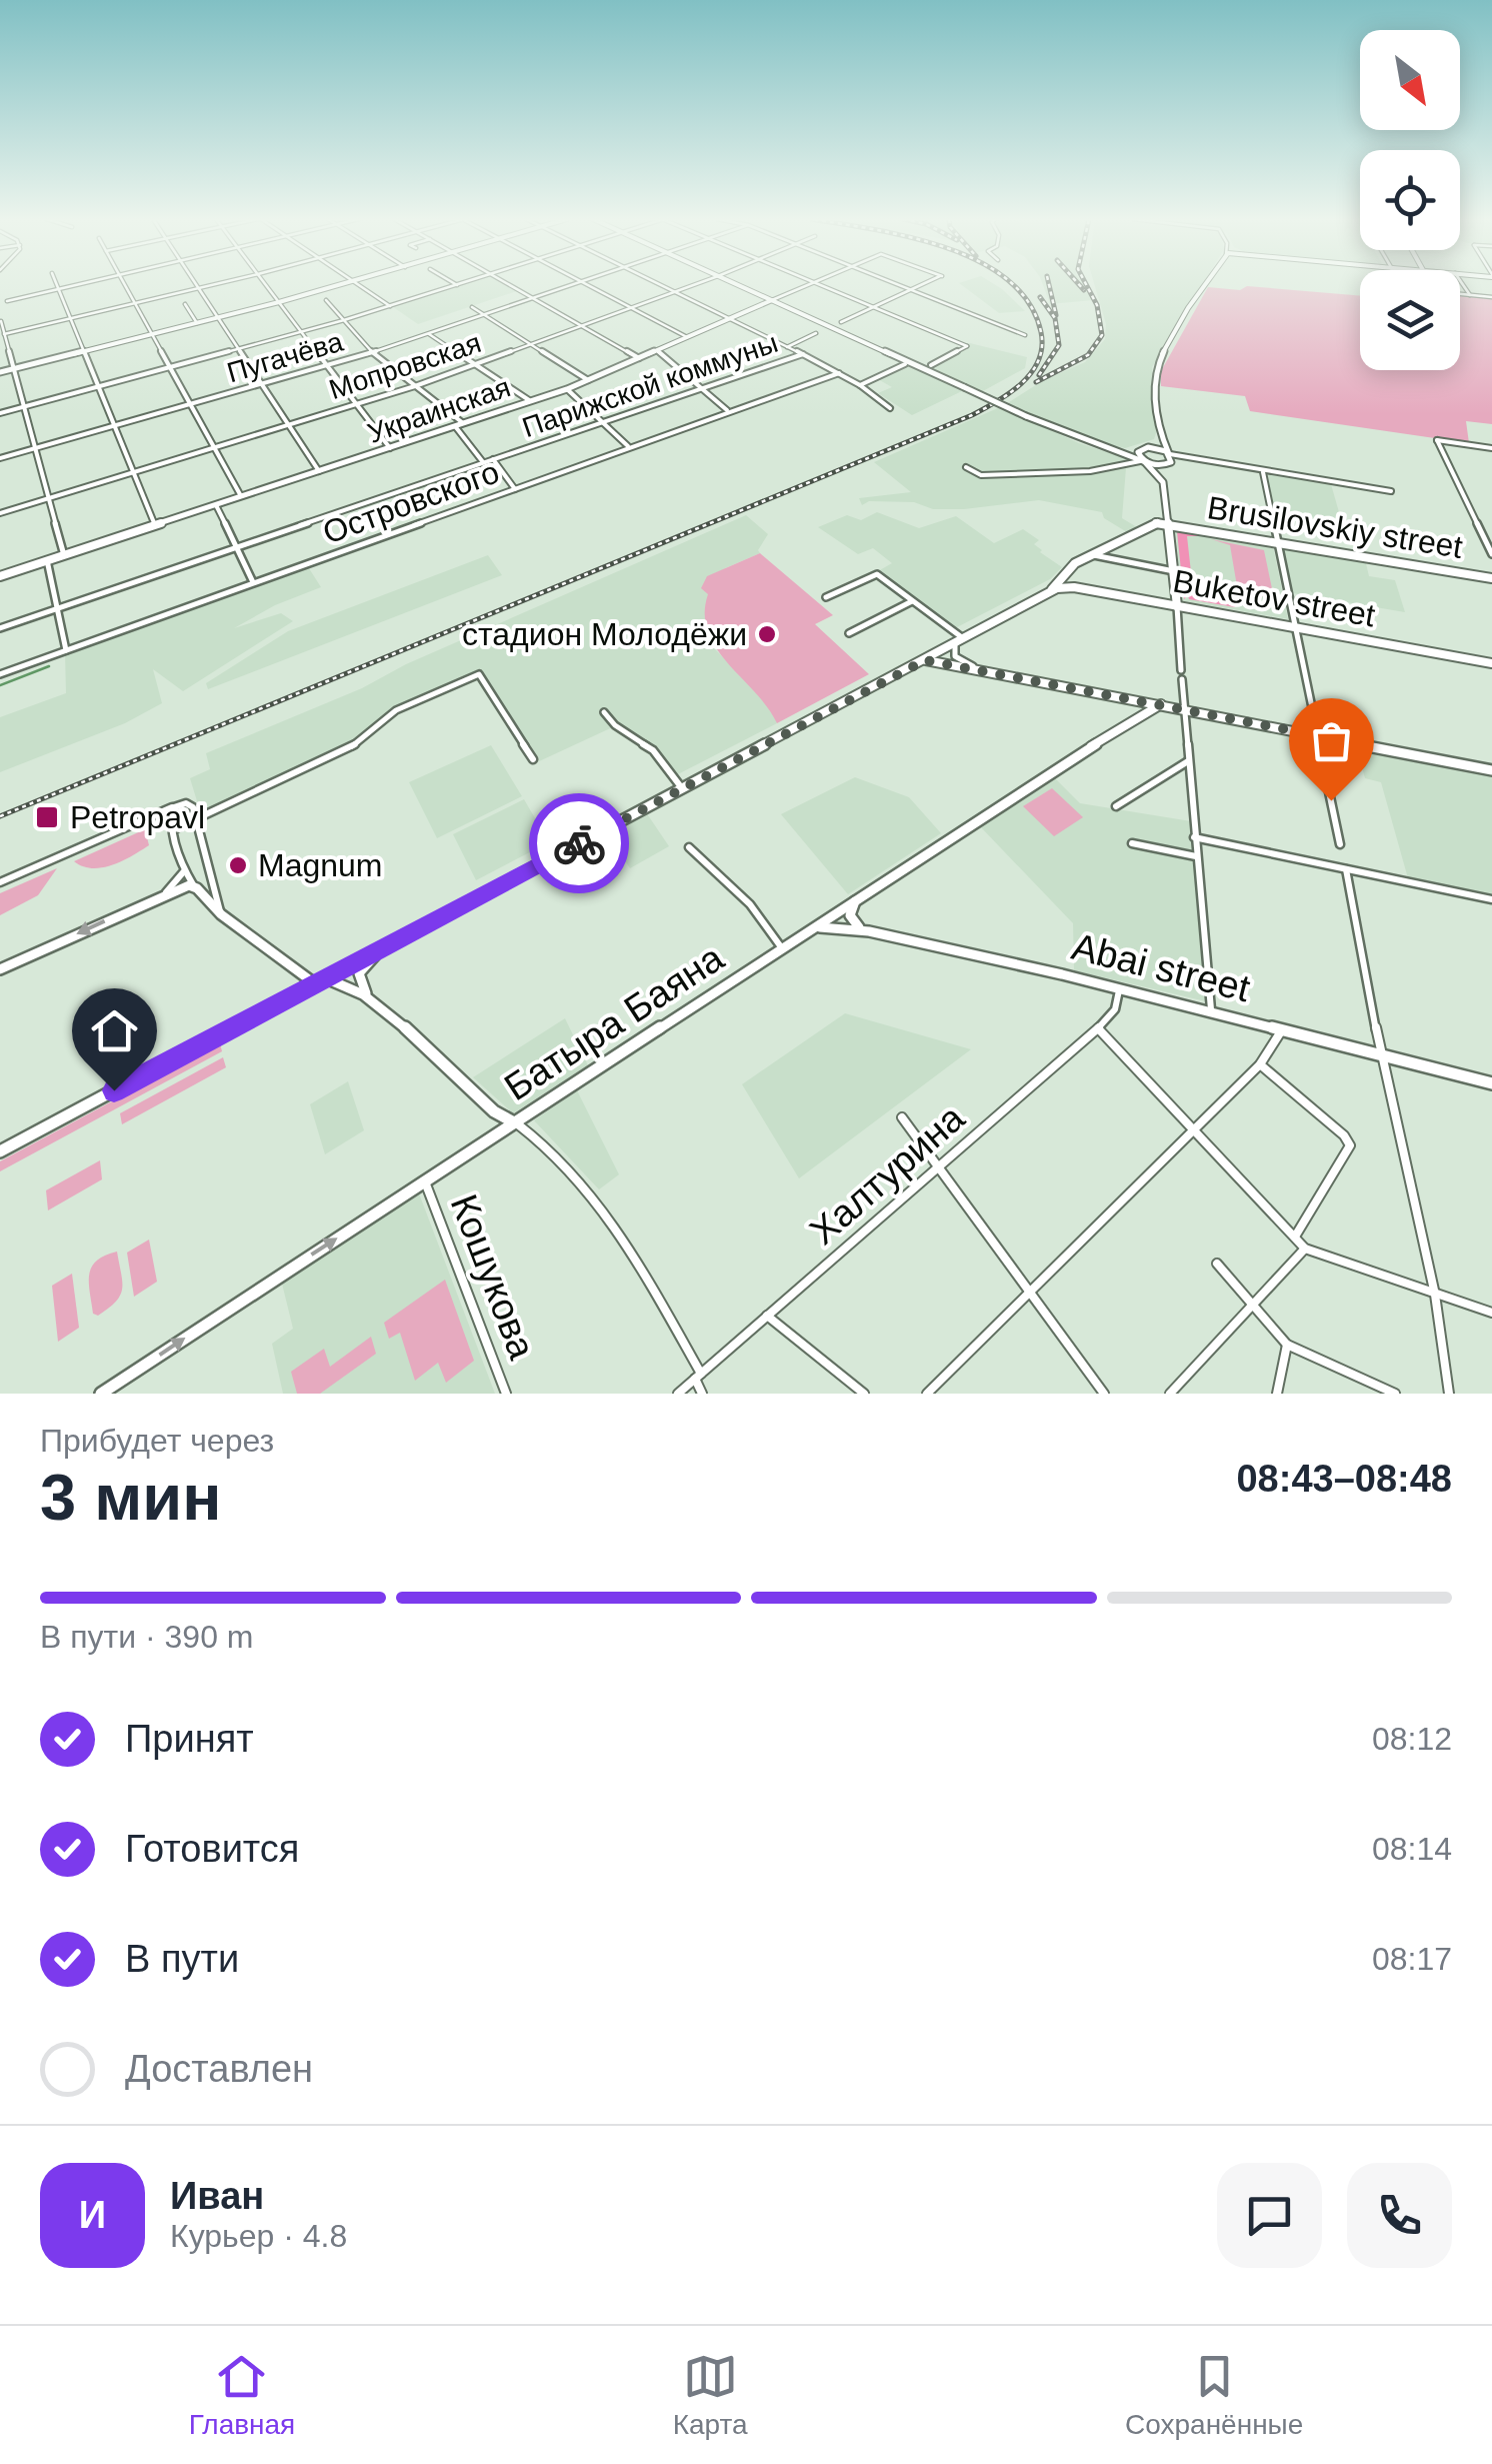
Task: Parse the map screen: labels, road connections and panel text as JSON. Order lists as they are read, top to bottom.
{
  "streets": {
    "street": [
      "Пугачёва",
      "Мопровская",
      "Парижской коммуны",
      "Украинская",
      "Островского",
      "Brusilovskiy street",
      "Buketov street",
      "Abai street",
      "Батыра Баяна",
      "Халтурина",
      "Кошукова"
    ]
  },
  "crossings": [
    ["Abai street", "Батыра Баяна"],
    ["Abai street", "Халтурина"],
    ["Батыра Баяна", "Кошукова"]
  ],
  "places": {
    "other": ["стадион Молодёжи", "Magnum"],
    "transit": ["Petropavl"]
  },
  "north": "bottom right",
  "page": {
    "heading": ["3 мин", "Прибудет через", "08:43–08:48"],
    "panel": ["Иван", "Курьер · 4.8"],
    "bar": "В пути · 390 m",
    "list": [
      ["Принят", "08:12"],
      ["Готовится", "08:14"],
      ["В пути", "08:17"],
      "Доставлен"
    ],
    "round": "И",
    "tabs": ["Главная", "Карта", "Сохранённые"]
  }
}
